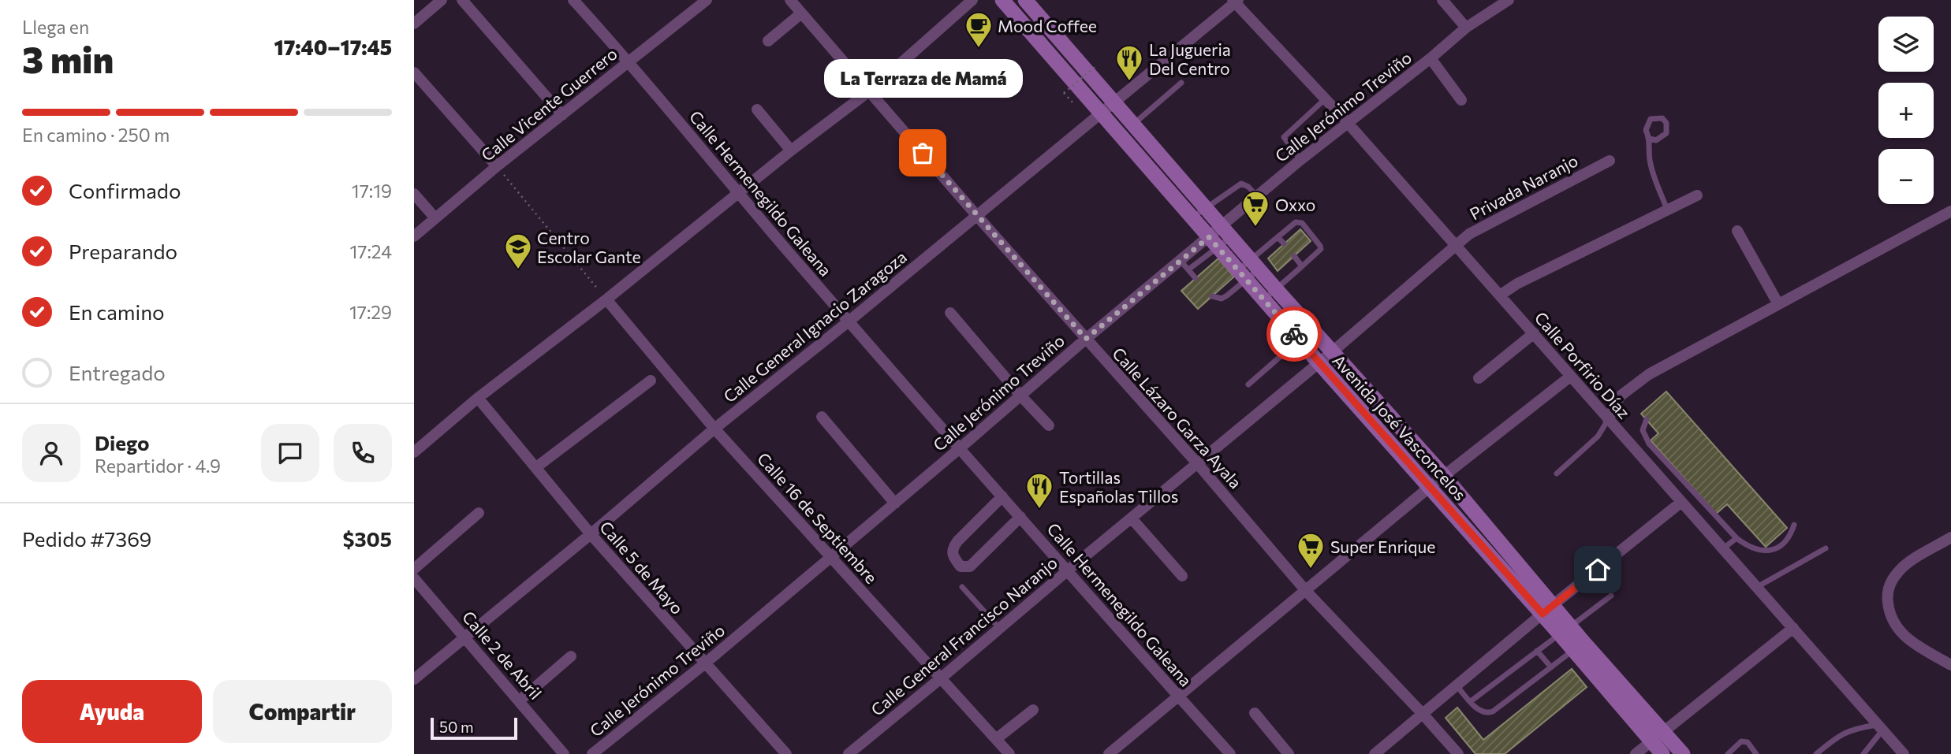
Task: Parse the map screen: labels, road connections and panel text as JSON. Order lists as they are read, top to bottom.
{
  "streets": {
    "main road": ["Avenida José Vasconcelos"],
    "street": [
      "Calle Vicente Guerrero",
      "Calle Jerónimo Treviño",
      "Privada Naranjo",
      "Calle Hermenegildo Galeana",
      "Calle General Ignacio Zaragoza",
      "Calle Porfirio Díaz",
      "Calle Lázaro Garza Ayala",
      "Calle 16 de Septiembre",
      "Calle 5 de Mayo",
      "Calle General Francisco Naranjo",
      "Calle 2 de Abril"
    ]
  },
  "crossings": [
    ["Calle Vicente Guerrero", "Calle Hermenegildo Galeana"],
    ["Calle Jerónimo Treviño", "Calle Hermenegildo Galeana"],
    ["Calle Jerónimo Treviño", "Calle Porfirio Díaz"],
    ["Calle Jerónimo Treviño", "Calle Lázaro Garza Ayala"],
    ["Calle Jerónimo Treviño", "Avenida José Vasconcelos"],
    ["Calle Jerónimo Treviño", "Calle 16 de Septiembre"],
    ["Calle Jerónimo Treviño", "Calle 5 de Mayo"],
    ["Privada Naranjo", "Calle Porfirio Díaz"],
    ["Privada Naranjo", "Calle General Francisco Naranjo"],
    ["Calle Hermenegildo Galeana", "Calle General Ignacio Zaragoza"],
    ["Calle Hermenegildo Galeana", "Calle General Francisco Naranjo"],
    ["Calle General Ignacio Zaragoza", "Calle Porfirio Díaz"],
    ["Calle General Ignacio Zaragoza", "Calle Lázaro Garza Ayala"],
    ["Calle General Ignacio Zaragoza", "Avenida José Vasconcelos"],
    ["Calle General Ignacio Zaragoza", "Calle 16 de Septiembre"],
    ["Calle General Ignacio Zaragoza", "Calle 5 de Mayo"],
    ["Calle General Ignacio Zaragoza", "Calle 2 de Abril"],
    ["Calle Porfirio Díaz", "Calle General Francisco Naranjo"],
    ["Calle Lázaro Garza Ayala", "Calle General Francisco Naranjo"],
    ["Avenida José Vasconcelos", "Calle General Francisco Naranjo"],
    ["Calle 16 de Septiembre", "Calle General Francisco Naranjo"]
  ],
  "places": {
    "cafe": ["Mood Coffee"],
    "restaurant": ["La Jugueria Del Centro", "Tortillas Españolas Tillos"],
    "other": ["La Terraza de Mamá"],
    "supermarket": ["Oxxo", "Super Enrique"],
    "school or university": ["Centro Escolar Gante"]
  },
  "scale_bar": "50 m",
  "page": {
    "heading": ["3 min", "Llega en", "17:40–17:45"],
    "panel": [
      "Diego",
      "Repartidor · 4.9",
      "Pedido #7369",
      "$305"
    ],
    "map_buttons": ["+", "−"],
    "bubble": "La Terraza de Mamá",
    "bar": "En camino · 250 m",
    "list": [
      ["Confirmado", "17:19"],
      ["Preparando", "17:24"],
      ["En camino", "17:29"],
      "Entregado"
    ],
    "buttons": ["Ayuda", "Compartir"],
    "scale": "50 m"
  }
}
